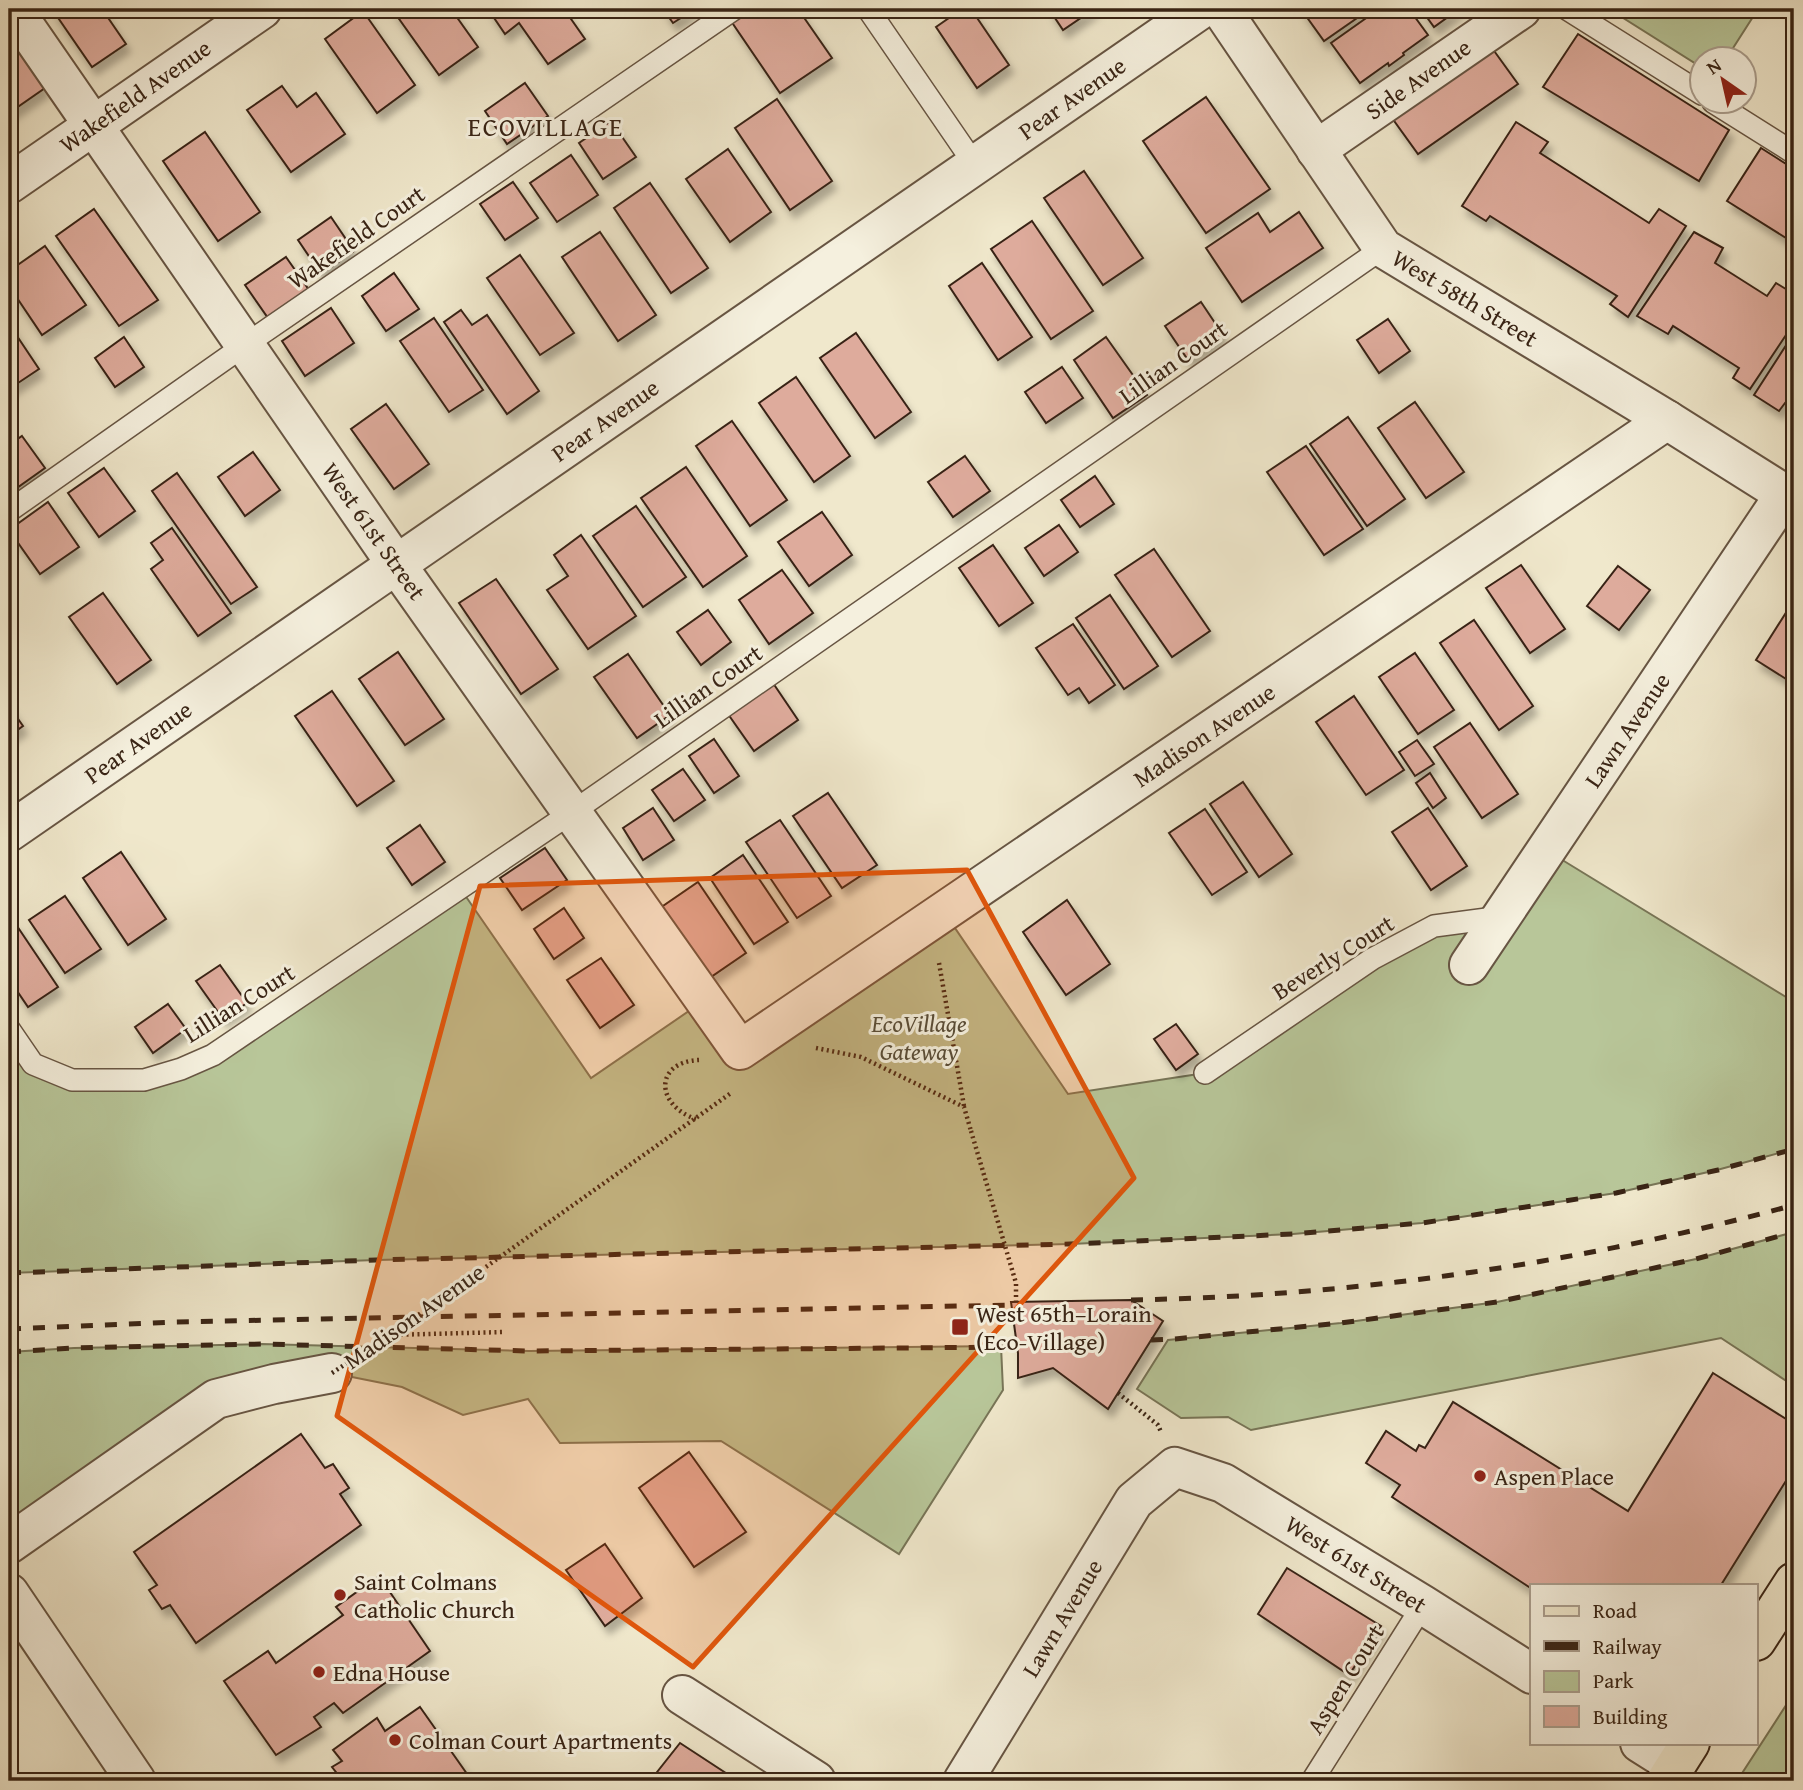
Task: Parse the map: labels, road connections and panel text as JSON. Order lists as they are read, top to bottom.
{
  "streets": {
    "street": [
      "Side Avenue",
      "Wakefield Avenue",
      "Pear Avenue",
      "West 58th Street",
      "West 61st Street",
      "Lawn Avenue",
      "Madison Avenue"
    ],
    "lane": [
      "Wakefield Court",
      "Lillian Court",
      "Beverly Court",
      "Aspen Court"
    ]
  },
  "crossings": [
    ["Side Avenue", "West 58th Street"],
    ["Wakefield Avenue", "West 61st Street"],
    ["Pear Avenue", "West 61st Street"],
    ["Wakefield Court", "West 61st Street"],
    ["West 58th Street", "Lillian Court"],
    ["West 58th Street", "Lawn Avenue"],
    ["West 58th Street", "Madison Avenue"],
    ["Lillian Court", "West 61st Street"],
    ["West 61st Street", "Lawn Avenue"],
    ["West 61st Street", "Madison Avenue"],
    ["West 61st Street", "Aspen Court"],
    ["Lawn Avenue", "Beverly Court"]
  ],
  "districts": ["ECOVILLAGE"],
  "parks": ["EcoVillage Gateway"],
  "places": {
    "transit": ["West 65th–Lorain (Eco-Village)"],
    "other": [
      "Aspen Place",
      "Saint Colmans Catholic Church",
      "Edna House",
      "Colman Court Apartments"
    ]
  },
  "legend": [
    "Road",
    "Railway",
    "Park",
    "Building"
  ],
  "north": "top left"
}
